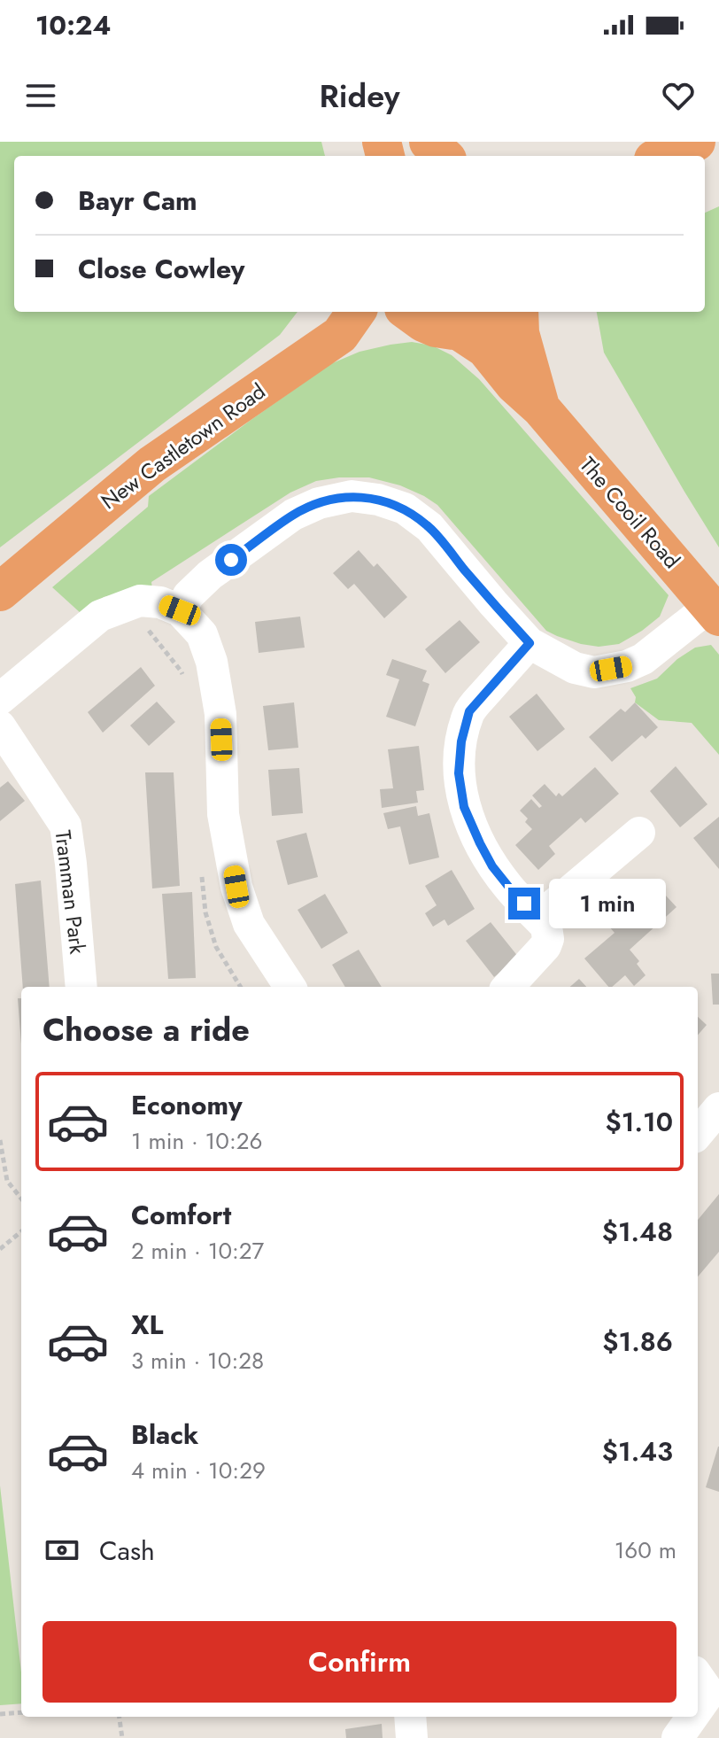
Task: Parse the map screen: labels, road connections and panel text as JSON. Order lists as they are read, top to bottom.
{
  "streets": {
    "highway": ["New Castletown Road", "The Cooil Road"],
    "street": ["Tramman Park"]
  },
  "page": {
    "status": "10:24",
    "header": "Ridey",
    "banner": ["Bayr Cam", "Close Cowley"],
    "bubble": "1 min",
    "heading": "Choose a ride",
    "list": [
      {
        "name": "Economy",
        "note": "1 min · 10:26",
        "value": "$1.10"
      },
      {
        "name": "Comfort",
        "note": "2 min · 10:27",
        "value": "$1.48"
      },
      {
        "name": "XL",
        "note": "3 min · 10:28",
        "value": "$1.86"
      },
      {
        "name": "Black",
        "note": "4 min · 10:29",
        "value": "$1.43"
      }
    ],
    "pay": ["Cash", "160 m"],
    "buttons": "Confirm"
  }
}
